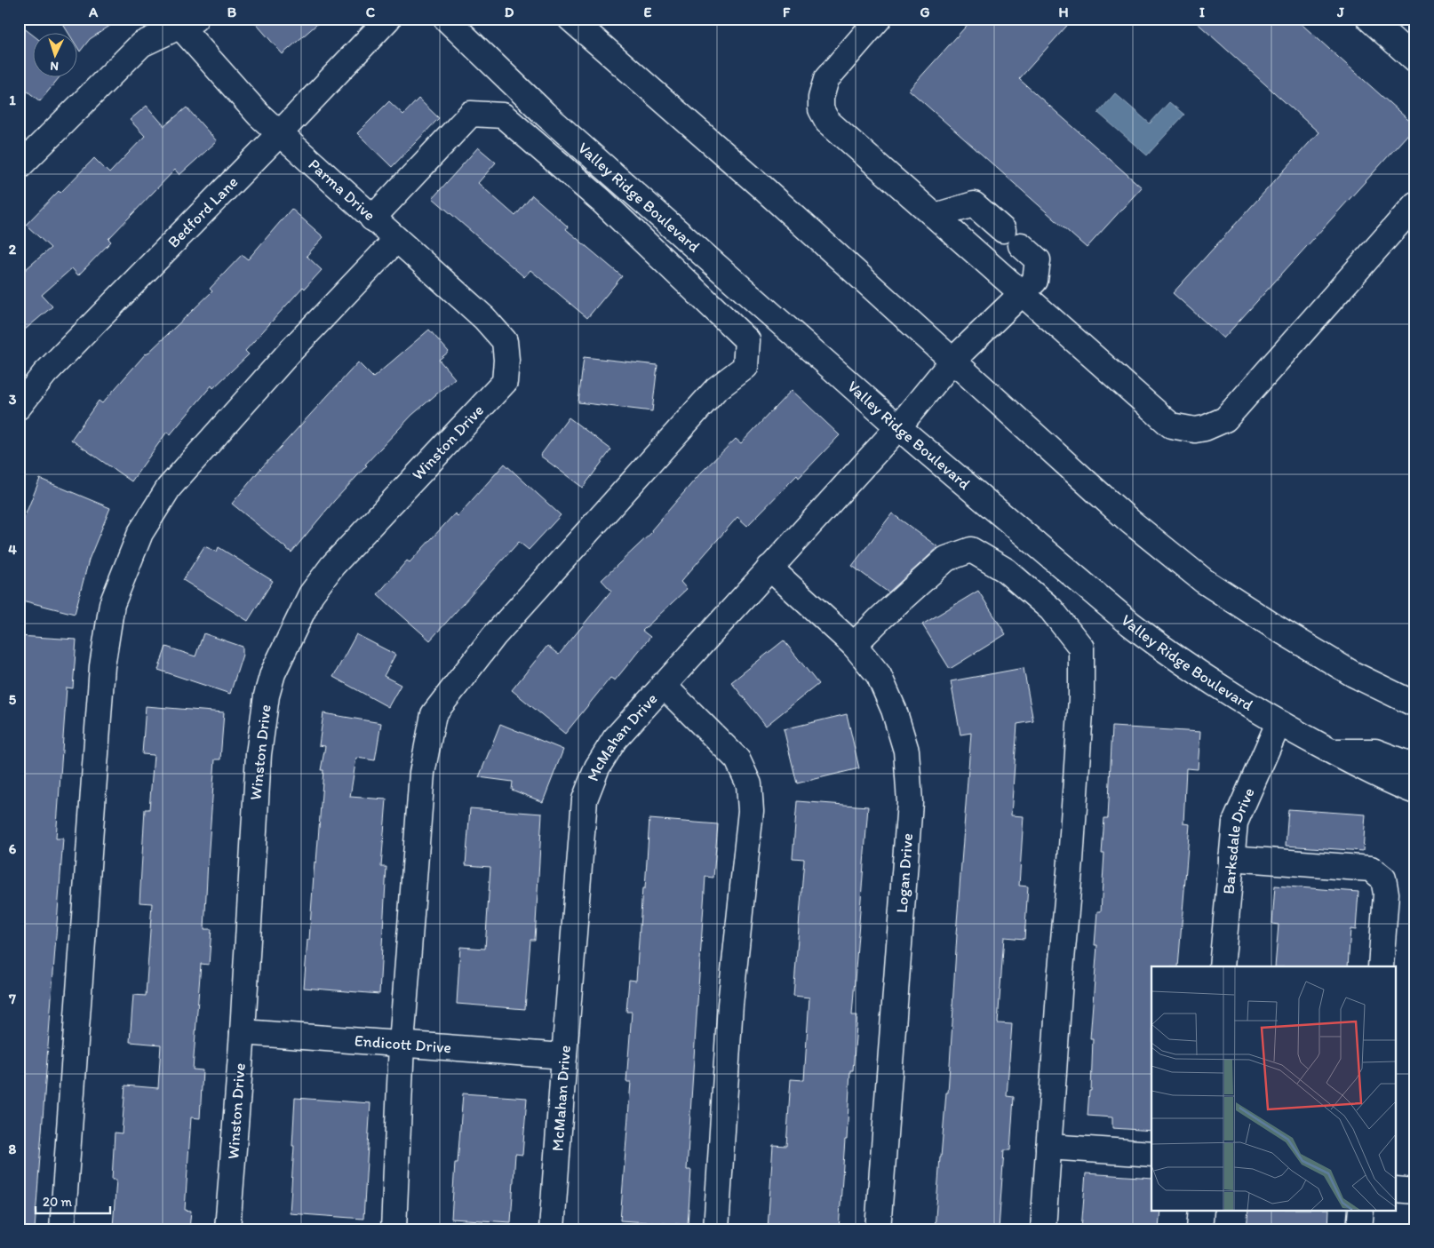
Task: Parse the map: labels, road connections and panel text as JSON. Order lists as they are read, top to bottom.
{
  "streets": {
    "street": [
      "Parma Drive",
      "Valley Ridge Boulevard",
      "Bedford Lane",
      "Winston Drive",
      "McMahan Drive",
      "Barksdale Drive",
      "Logan Drive",
      "Endicott Drive"
    ]
  },
  "crossings": [
    ["Parma Drive", "Bedford Lane"],
    ["Parma Drive", "Winston Drive"],
    ["Valley Ridge Boulevard", "McMahan Drive"],
    ["Valley Ridge Boulevard", "Barksdale Drive"],
    ["Winston Drive", "Endicott Drive"],
    ["McMahan Drive", "Logan Drive"],
    ["McMahan Drive", "Endicott Drive"]
  ],
  "scale_bar": "20 m",
  "north": "bottom",
  "grid": {
    "columns": [
      "A",
      "B",
      "C",
      "D",
      "E",
      "F",
      "G",
      "H",
      "I",
      "J"
    ],
    "rows": [
      "1",
      "2",
      "3",
      "4",
      "5",
      "6",
      "7",
      "8"
    ]
  }
}
